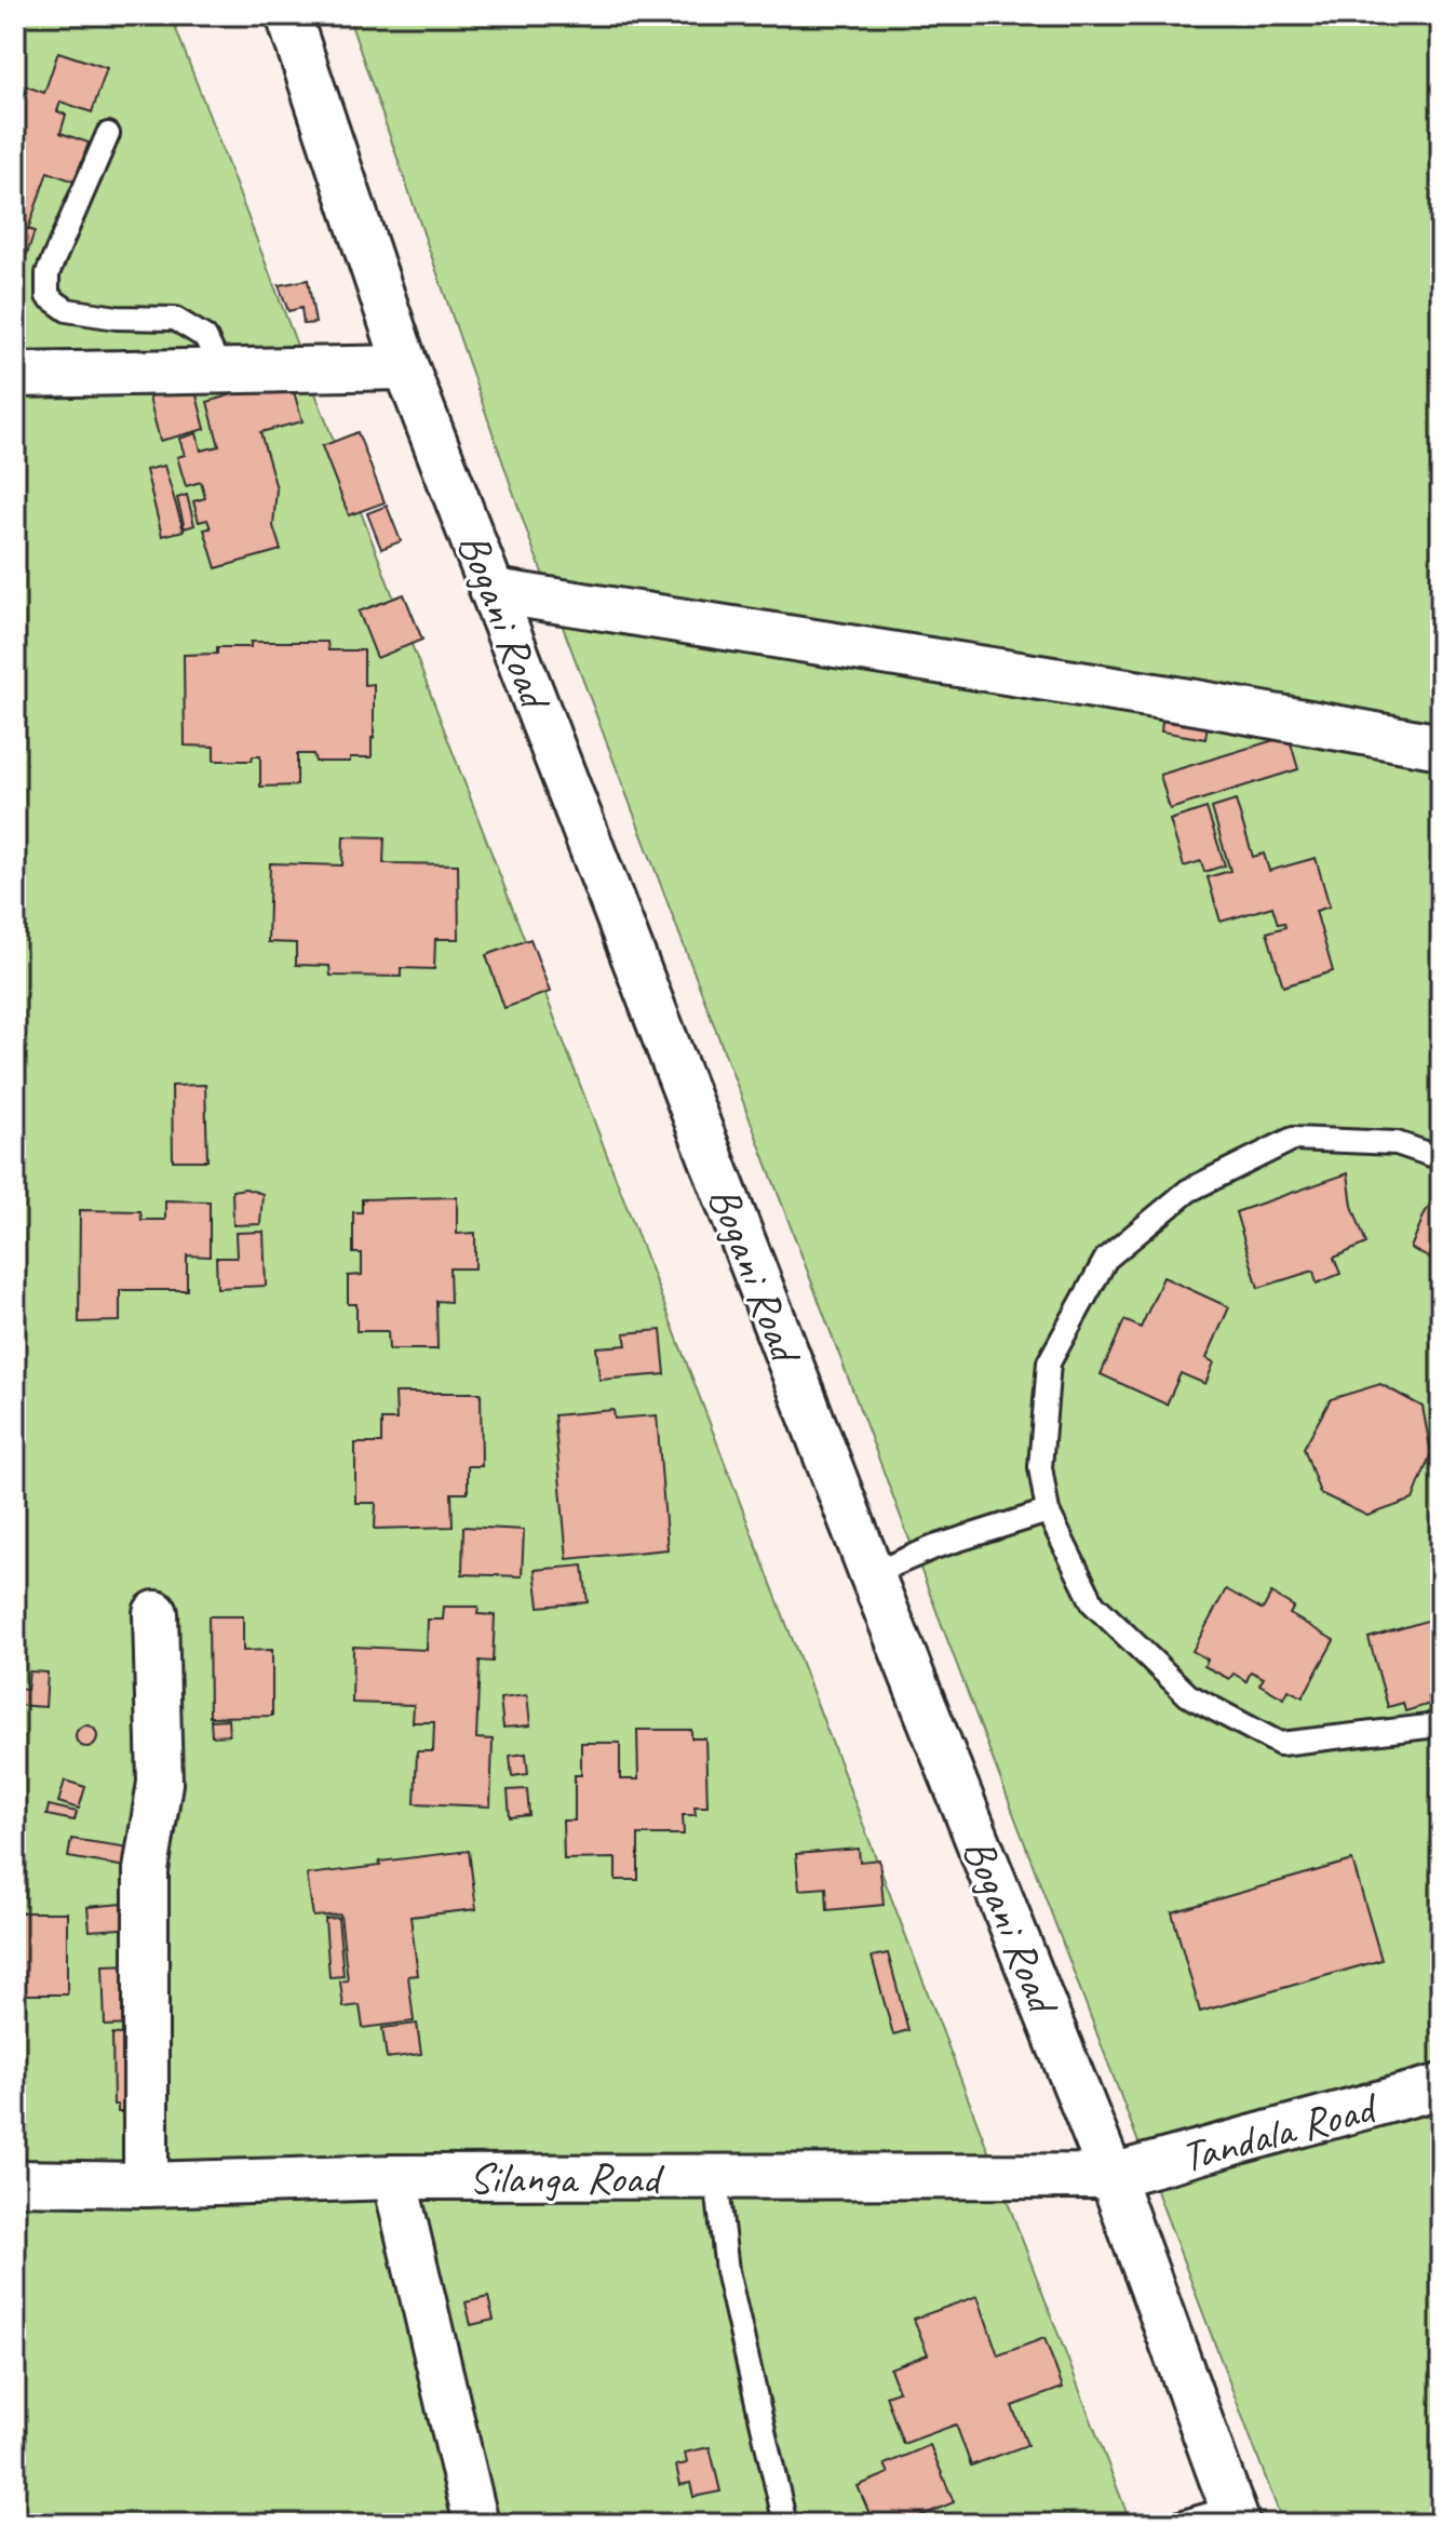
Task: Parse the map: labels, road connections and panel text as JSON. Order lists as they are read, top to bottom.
{
  "streets": {
    "street": ["Bogani Road", "Tandala Road", "Silanga Road"]
  },
  "crossings": [
    ["Bogani Road", "Tandala Road"],
    ["Bogani Road", "Silanga Road"],
    ["Tandala Road", "Silanga Road"]
  ]
}
